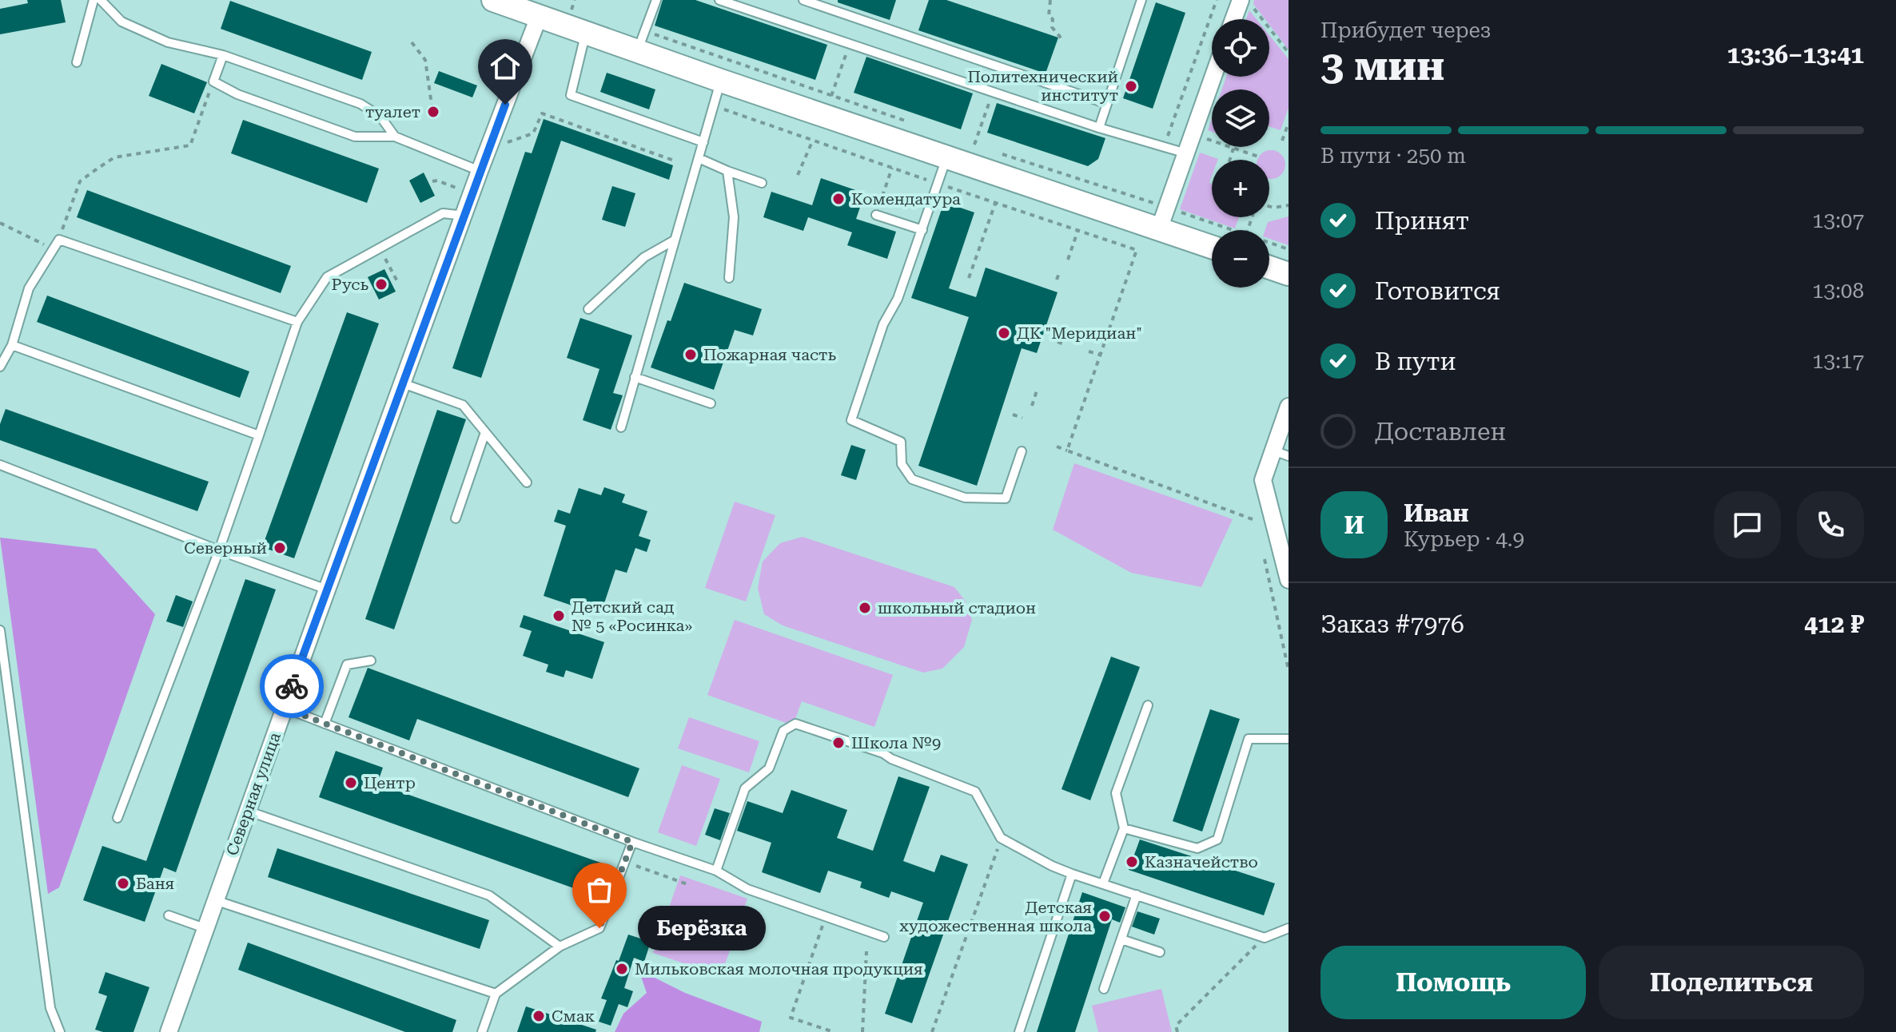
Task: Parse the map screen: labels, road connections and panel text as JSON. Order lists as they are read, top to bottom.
{
  "streets": {
    "street": ["Северная улица"]
  },
  "places": [
    "Политехнический институт",
    "туалет",
    "Комендатура",
    "Русь",
    "ДК \"Меридиан\"",
    "Пожарная часть",
    "Северный",
    "школьный стадион",
    "Детский сад № 5 «Росинка»",
    "Школа №9",
    "Центр",
    "Казначейство",
    "Баня",
    "Детская художественная школа",
    "Берёзка",
    "Мильковская молочная продукция",
    "Смак"
  ],
  "page": {
    "heading": ["3 мин", "Прибудет через", "13:36–13:41"],
    "panel": [
      "Иван",
      "Курьер · 4.9",
      "Заказ #7976",
      "412 ₽"
    ],
    "map_buttons": ["+", "−"],
    "bar": "В пути · 250 m",
    "list": [
      ["Принят", "13:07"],
      ["Готовится", "13:08"],
      ["В пути", "13:17"],
      "Доставлен"
    ],
    "round": "И",
    "bubble": "Берёзка",
    "buttons": ["Помощь", "Поделиться"]
  }
}
